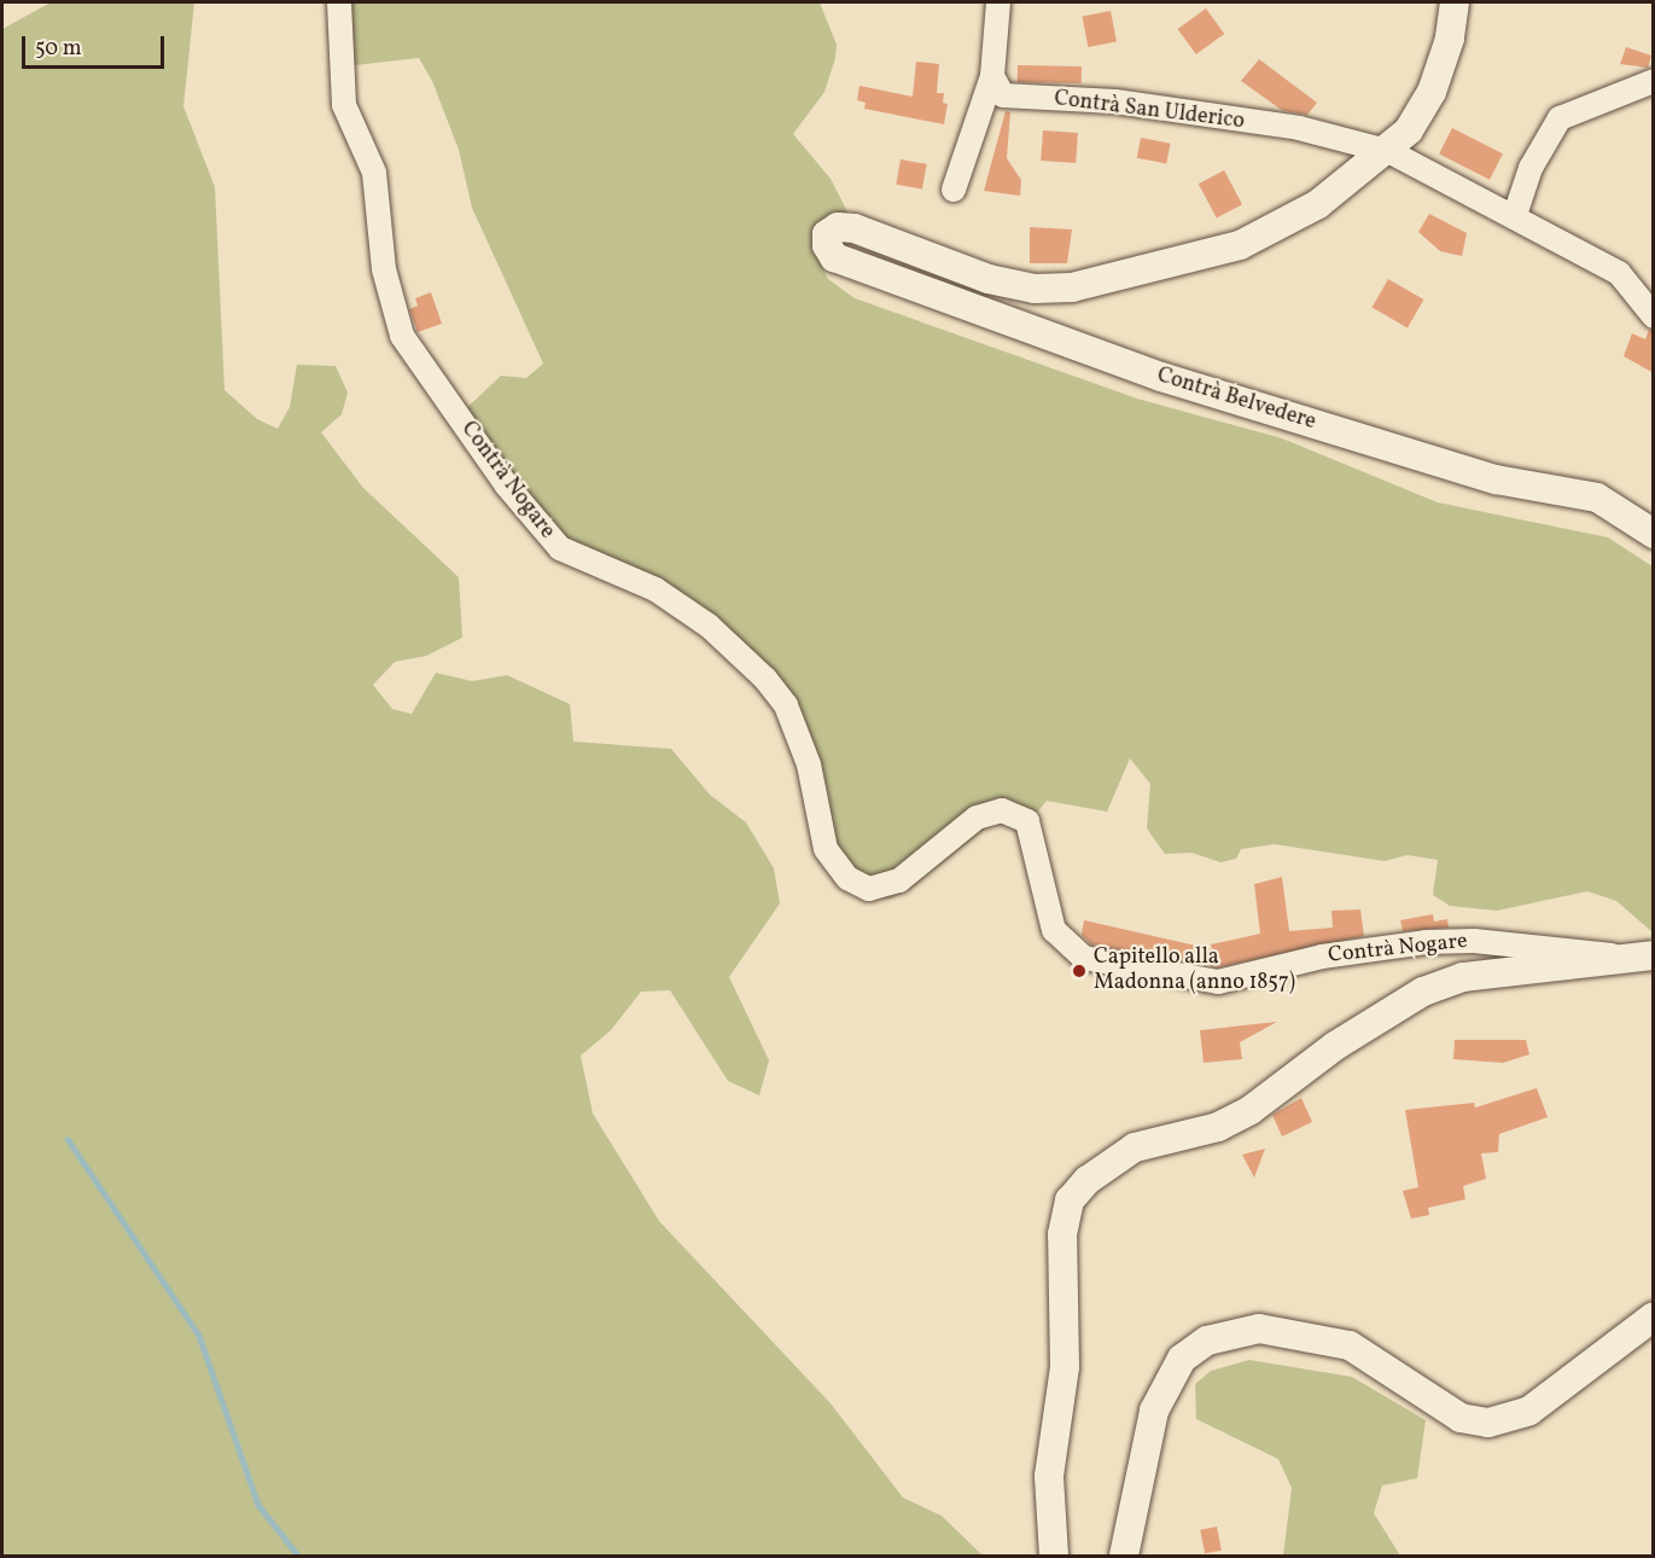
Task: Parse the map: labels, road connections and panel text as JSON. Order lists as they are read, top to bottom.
{
  "streets": {
    "street": ["Contrà San Ulderico", "Contrà Belvedere", "Contrà Nogare"]
  },
  "crossings": [
    ["Contrà San Ulderico", "Contrà Belvedere"]
  ],
  "places": ["Capitello alla Madonna (anno 1857)"],
  "scale_bar": "50 m"
}
